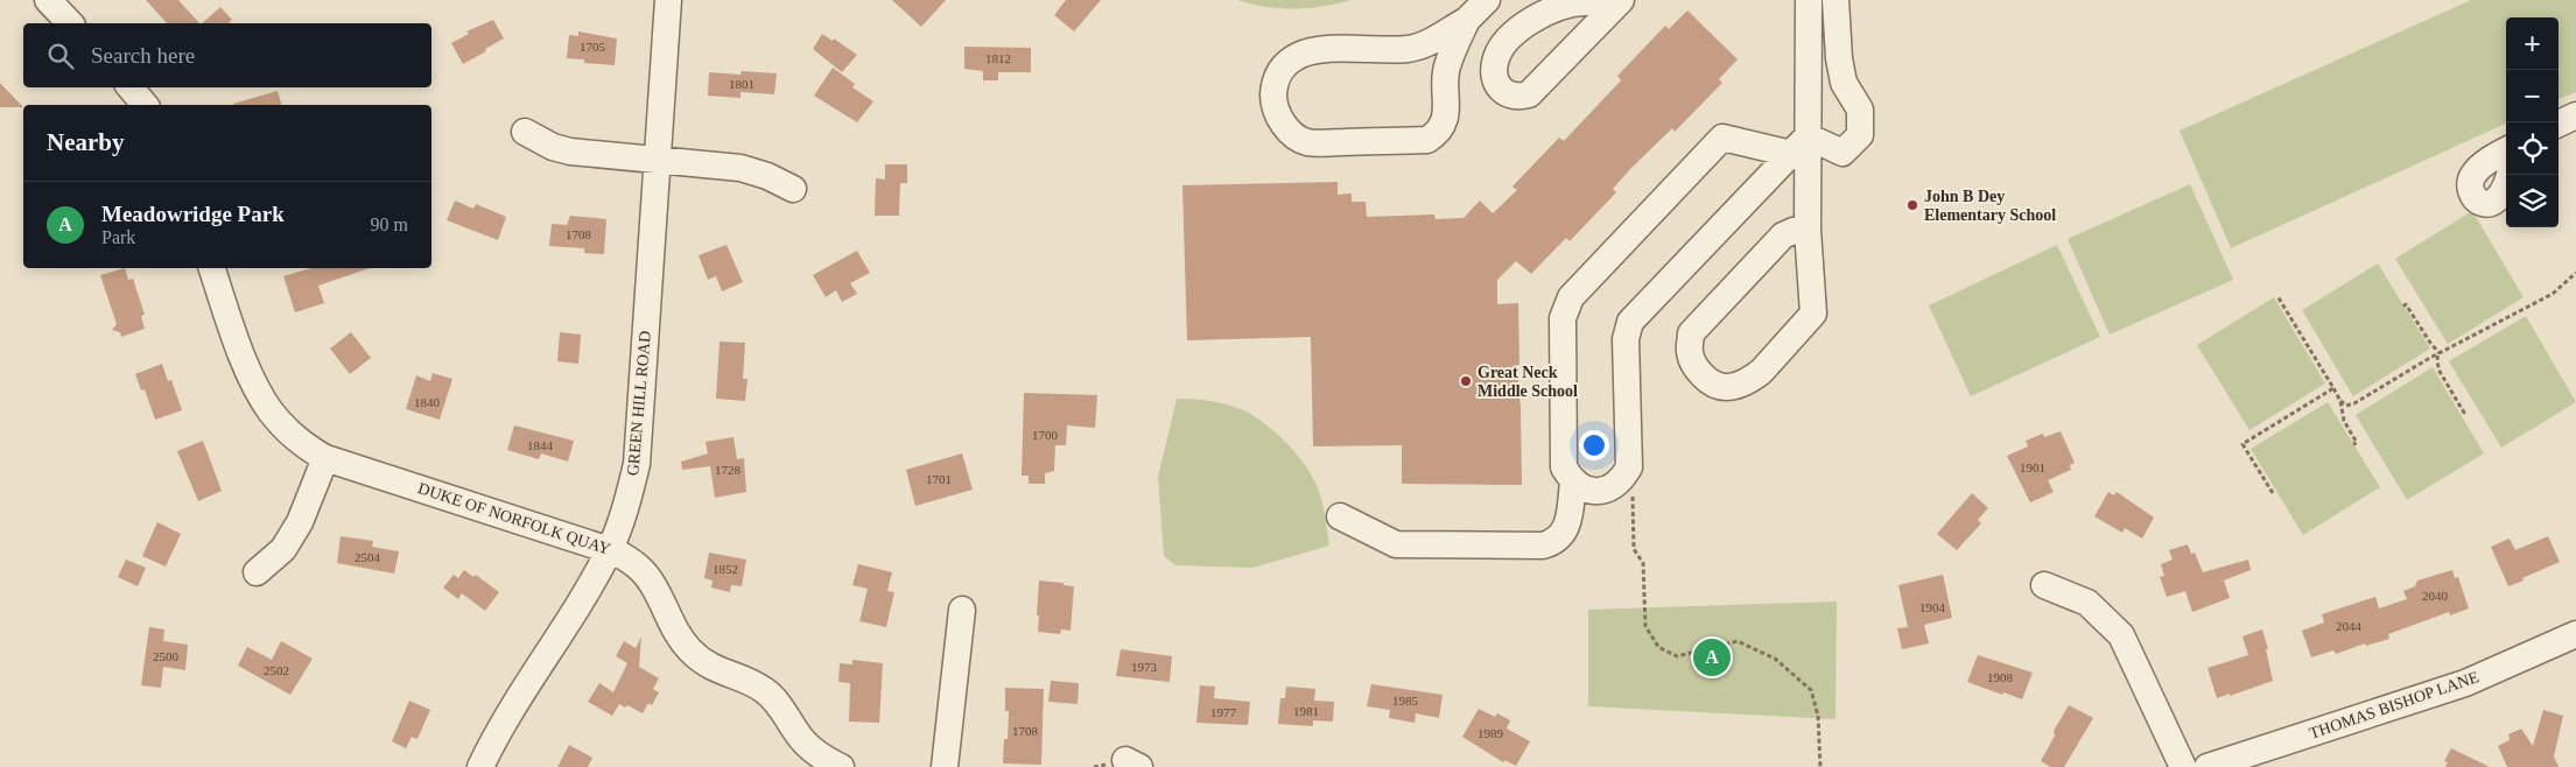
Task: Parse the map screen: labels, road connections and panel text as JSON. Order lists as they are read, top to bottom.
{
  "streets": {
    "street": ["GREEN HILL ROAD", "DUKE OF NORFOLK QUAY", "THOMAS BISHOP LANE"]
  },
  "crossings": [
    ["GREEN HILL ROAD", "DUKE OF NORFOLK QUAY"]
  ],
  "places": ["John B Dey Elementary School", "Great Neck Middle School"],
  "house_numbers": [
    "1705",
    "1812",
    "1801",
    "1708",
    "1840",
    "1700",
    "1844",
    "1901",
    "1728",
    "1701",
    "2504",
    "1852",
    "2040",
    "1904",
    "2044",
    "2500",
    "1973",
    "2502",
    "1908",
    "1985",
    "1981",
    "1977",
    "1708",
    "1989"
  ],
  "page": {
    "map_buttons": ["+", "−"],
    "search": "Search here",
    "heading": "Nearby",
    "list": [
      {
        "mark": "A",
        "name": "Meadowridge Park",
        "note": "Park",
        "value": "90 m"
      }
    ],
    "pins": "A"
  }
}
